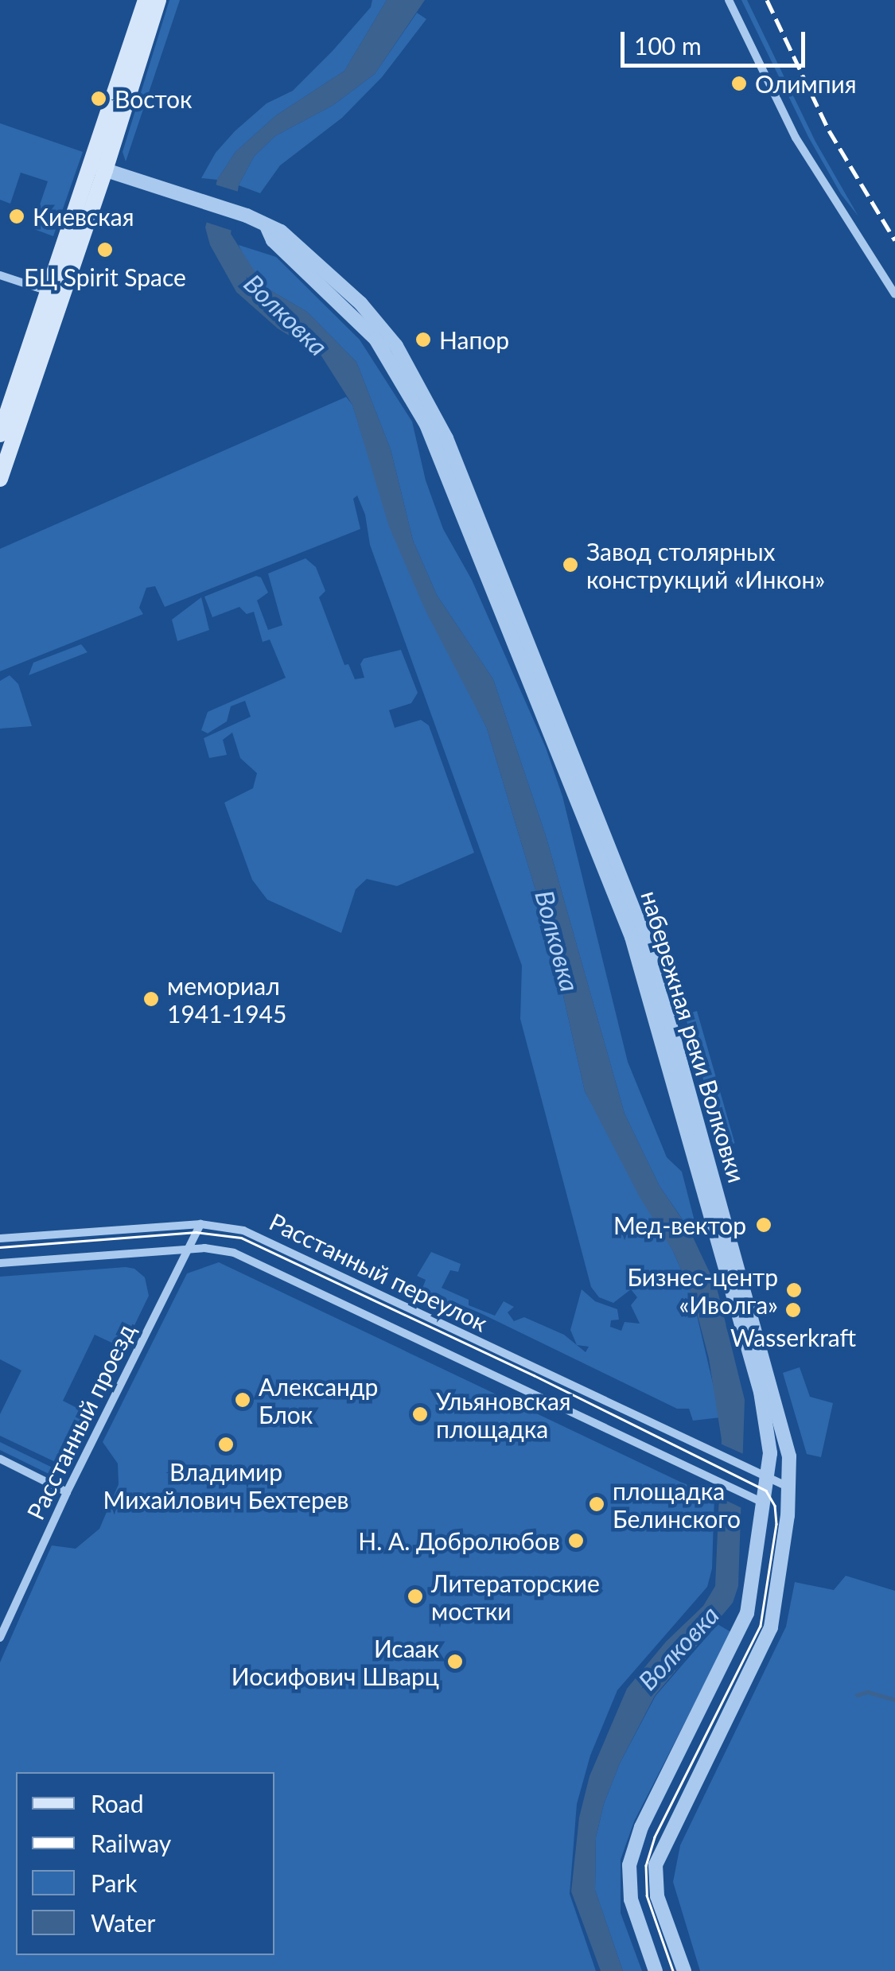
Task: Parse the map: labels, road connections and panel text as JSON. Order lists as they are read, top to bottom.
{
  "streets": {
    "street": ["набережная реки Волковки", "Расстанный переулок", "Расстанный проезд"]
  },
  "crossings": [
    ["набережная реки Волковки", "Расстанный переулок"],
    ["Расстанный переулок", "Расстанный проезд"]
  ],
  "water": ["Волковка"],
  "places": [
    "Олимпия",
    "Восток",
    "Киевская",
    "БЦ Spirit Space",
    "Напор",
    "Завод столярных конструкций «Инкон»",
    "мемориал 1941-1945",
    "Мед-вектор",
    "Бизнес-центр «Иволга»",
    "Wasserkraft",
    "Александр Блок",
    "Ульяновская площадка",
    "Владимир Михайлович Бехтерев",
    "площадка Белинского",
    "Н. А. Добролюбов",
    "Литераторские мостки",
    "Исаак Иосифович Шварц"
  ],
  "legend": [
    "Road",
    "Railway",
    "Park",
    "Water"
  ],
  "scale_bar": "100 m"
}
